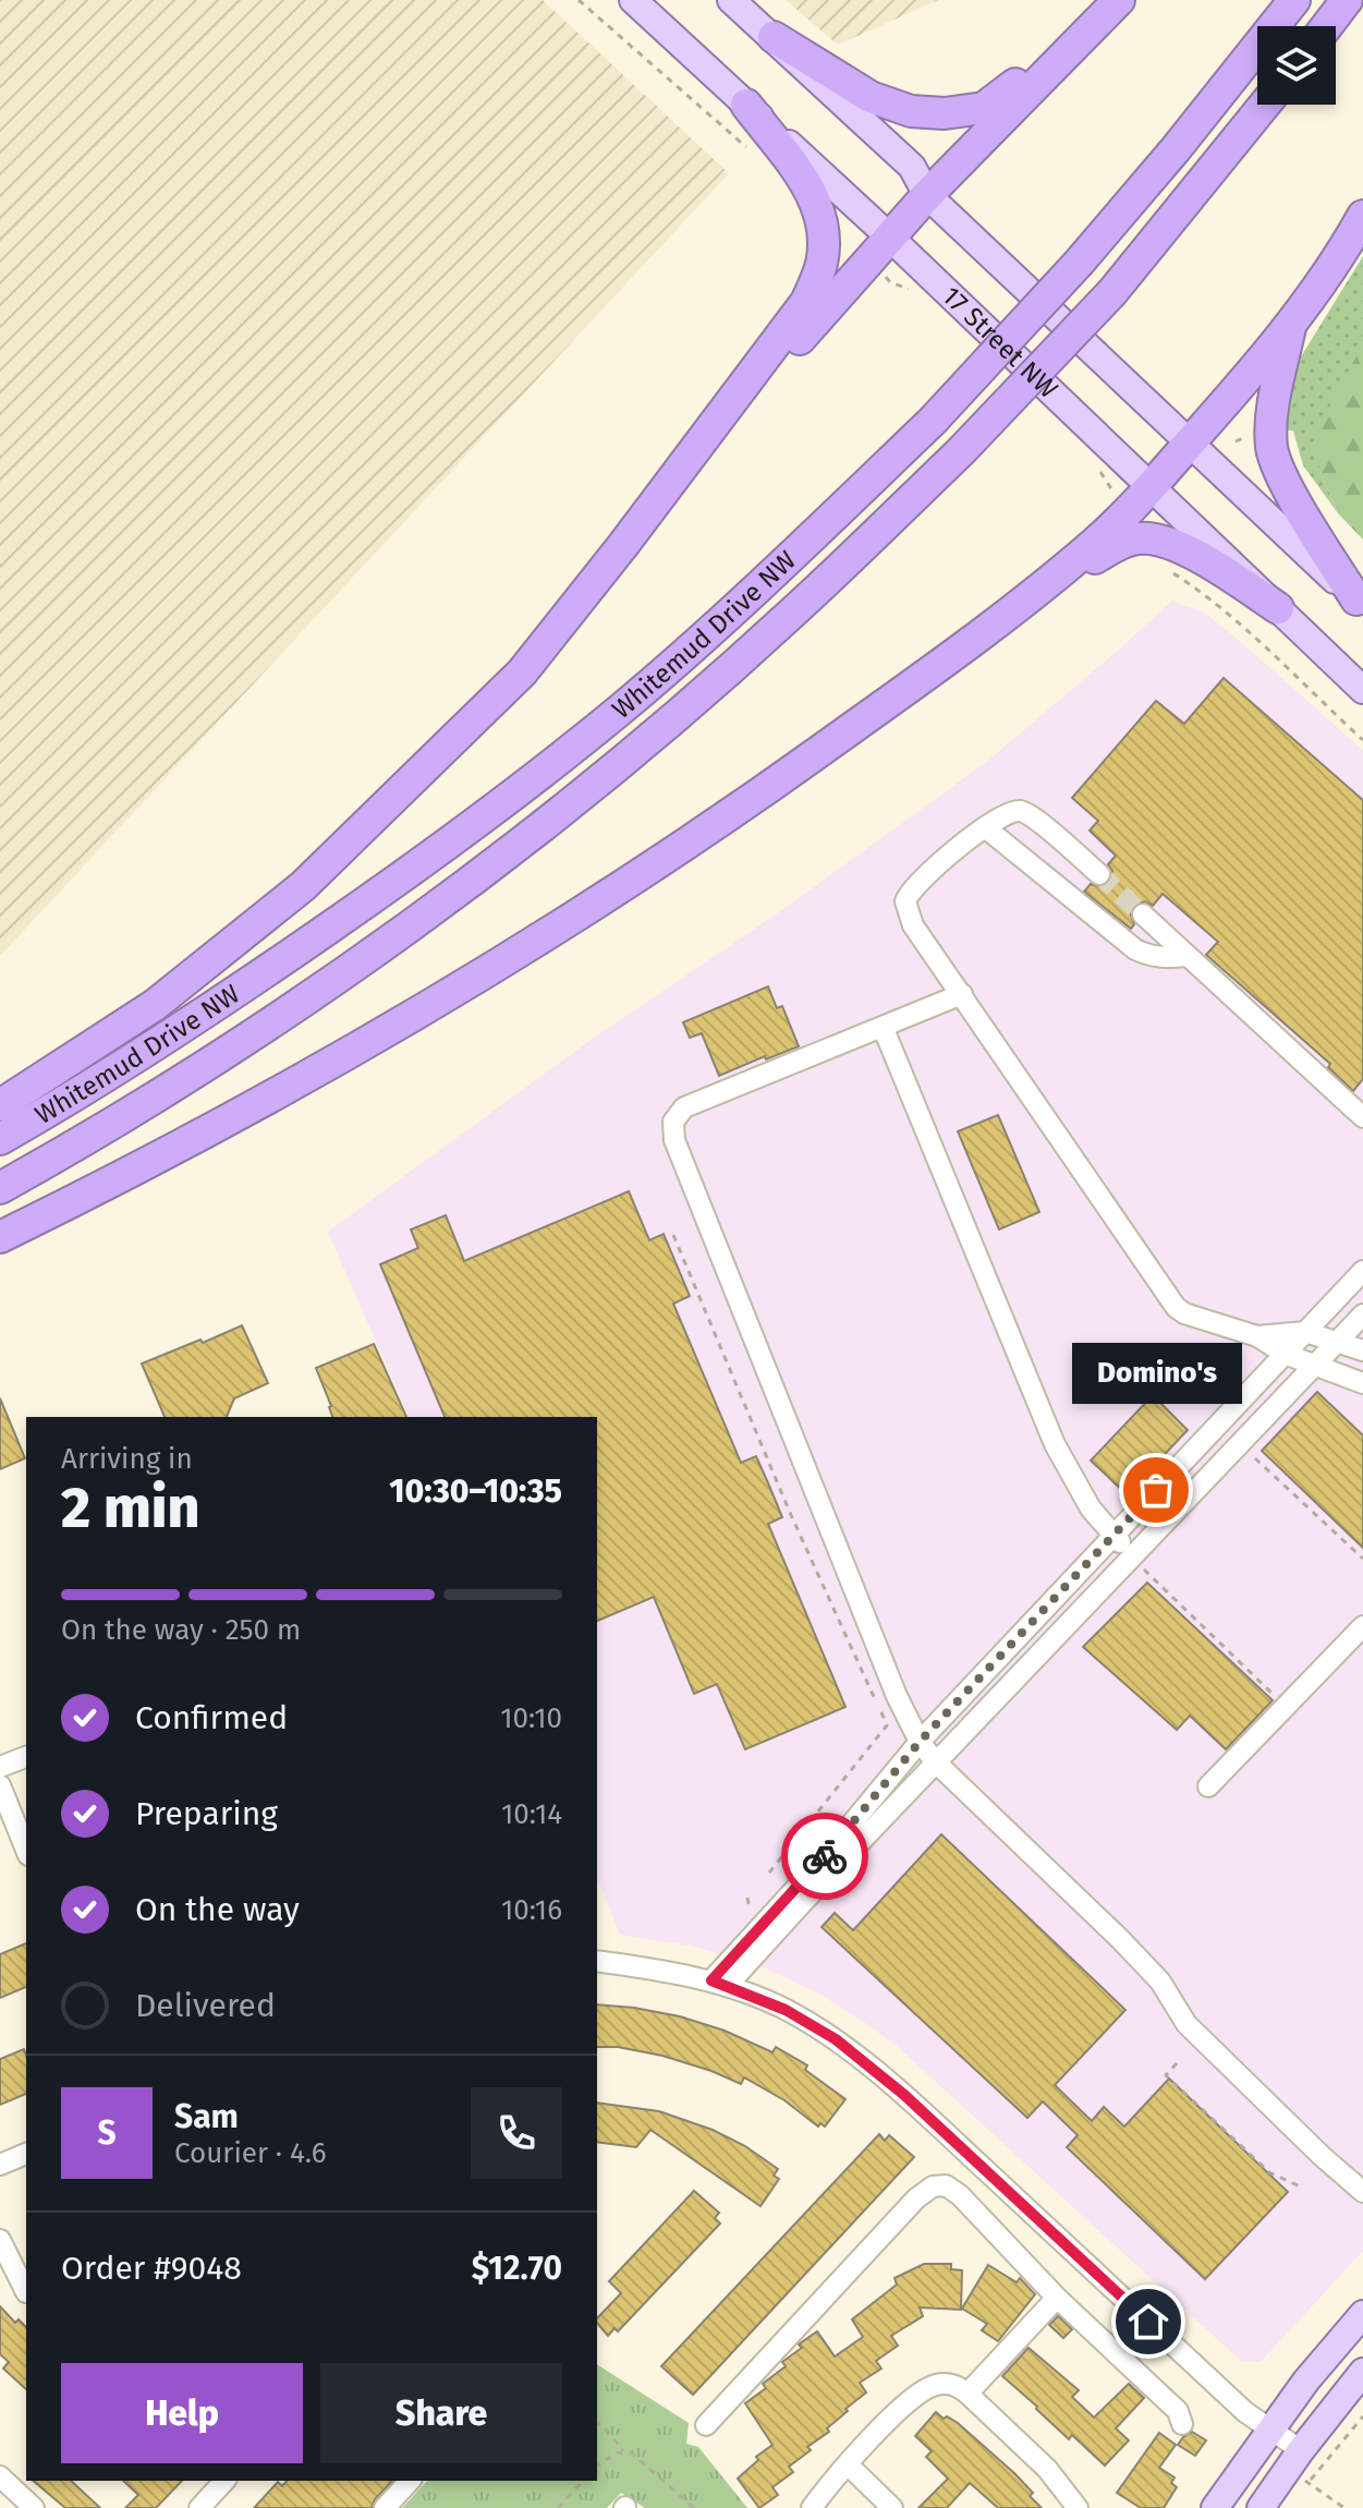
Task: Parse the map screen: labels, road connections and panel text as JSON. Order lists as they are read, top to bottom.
{
  "streets": {
    "highway": ["Whitemud Drive NW"],
    "main road": ["17 Street NW"]
  },
  "places": ["Domino's"],
  "page": {
    "bubble": "Domino's",
    "heading": ["2 min", "Arriving in", "10:30–10:35"],
    "panel": [
      "Sam",
      "Courier · 4.6",
      "Order #9048",
      "$12.70"
    ],
    "bar": "On the way · 250 m",
    "list": [
      ["Confirmed", "10:10"],
      ["Preparing", "10:14"],
      ["On the way", "10:16"],
      "Delivered"
    ],
    "round": "S",
    "buttons": ["Help", "Share"]
  }
}
